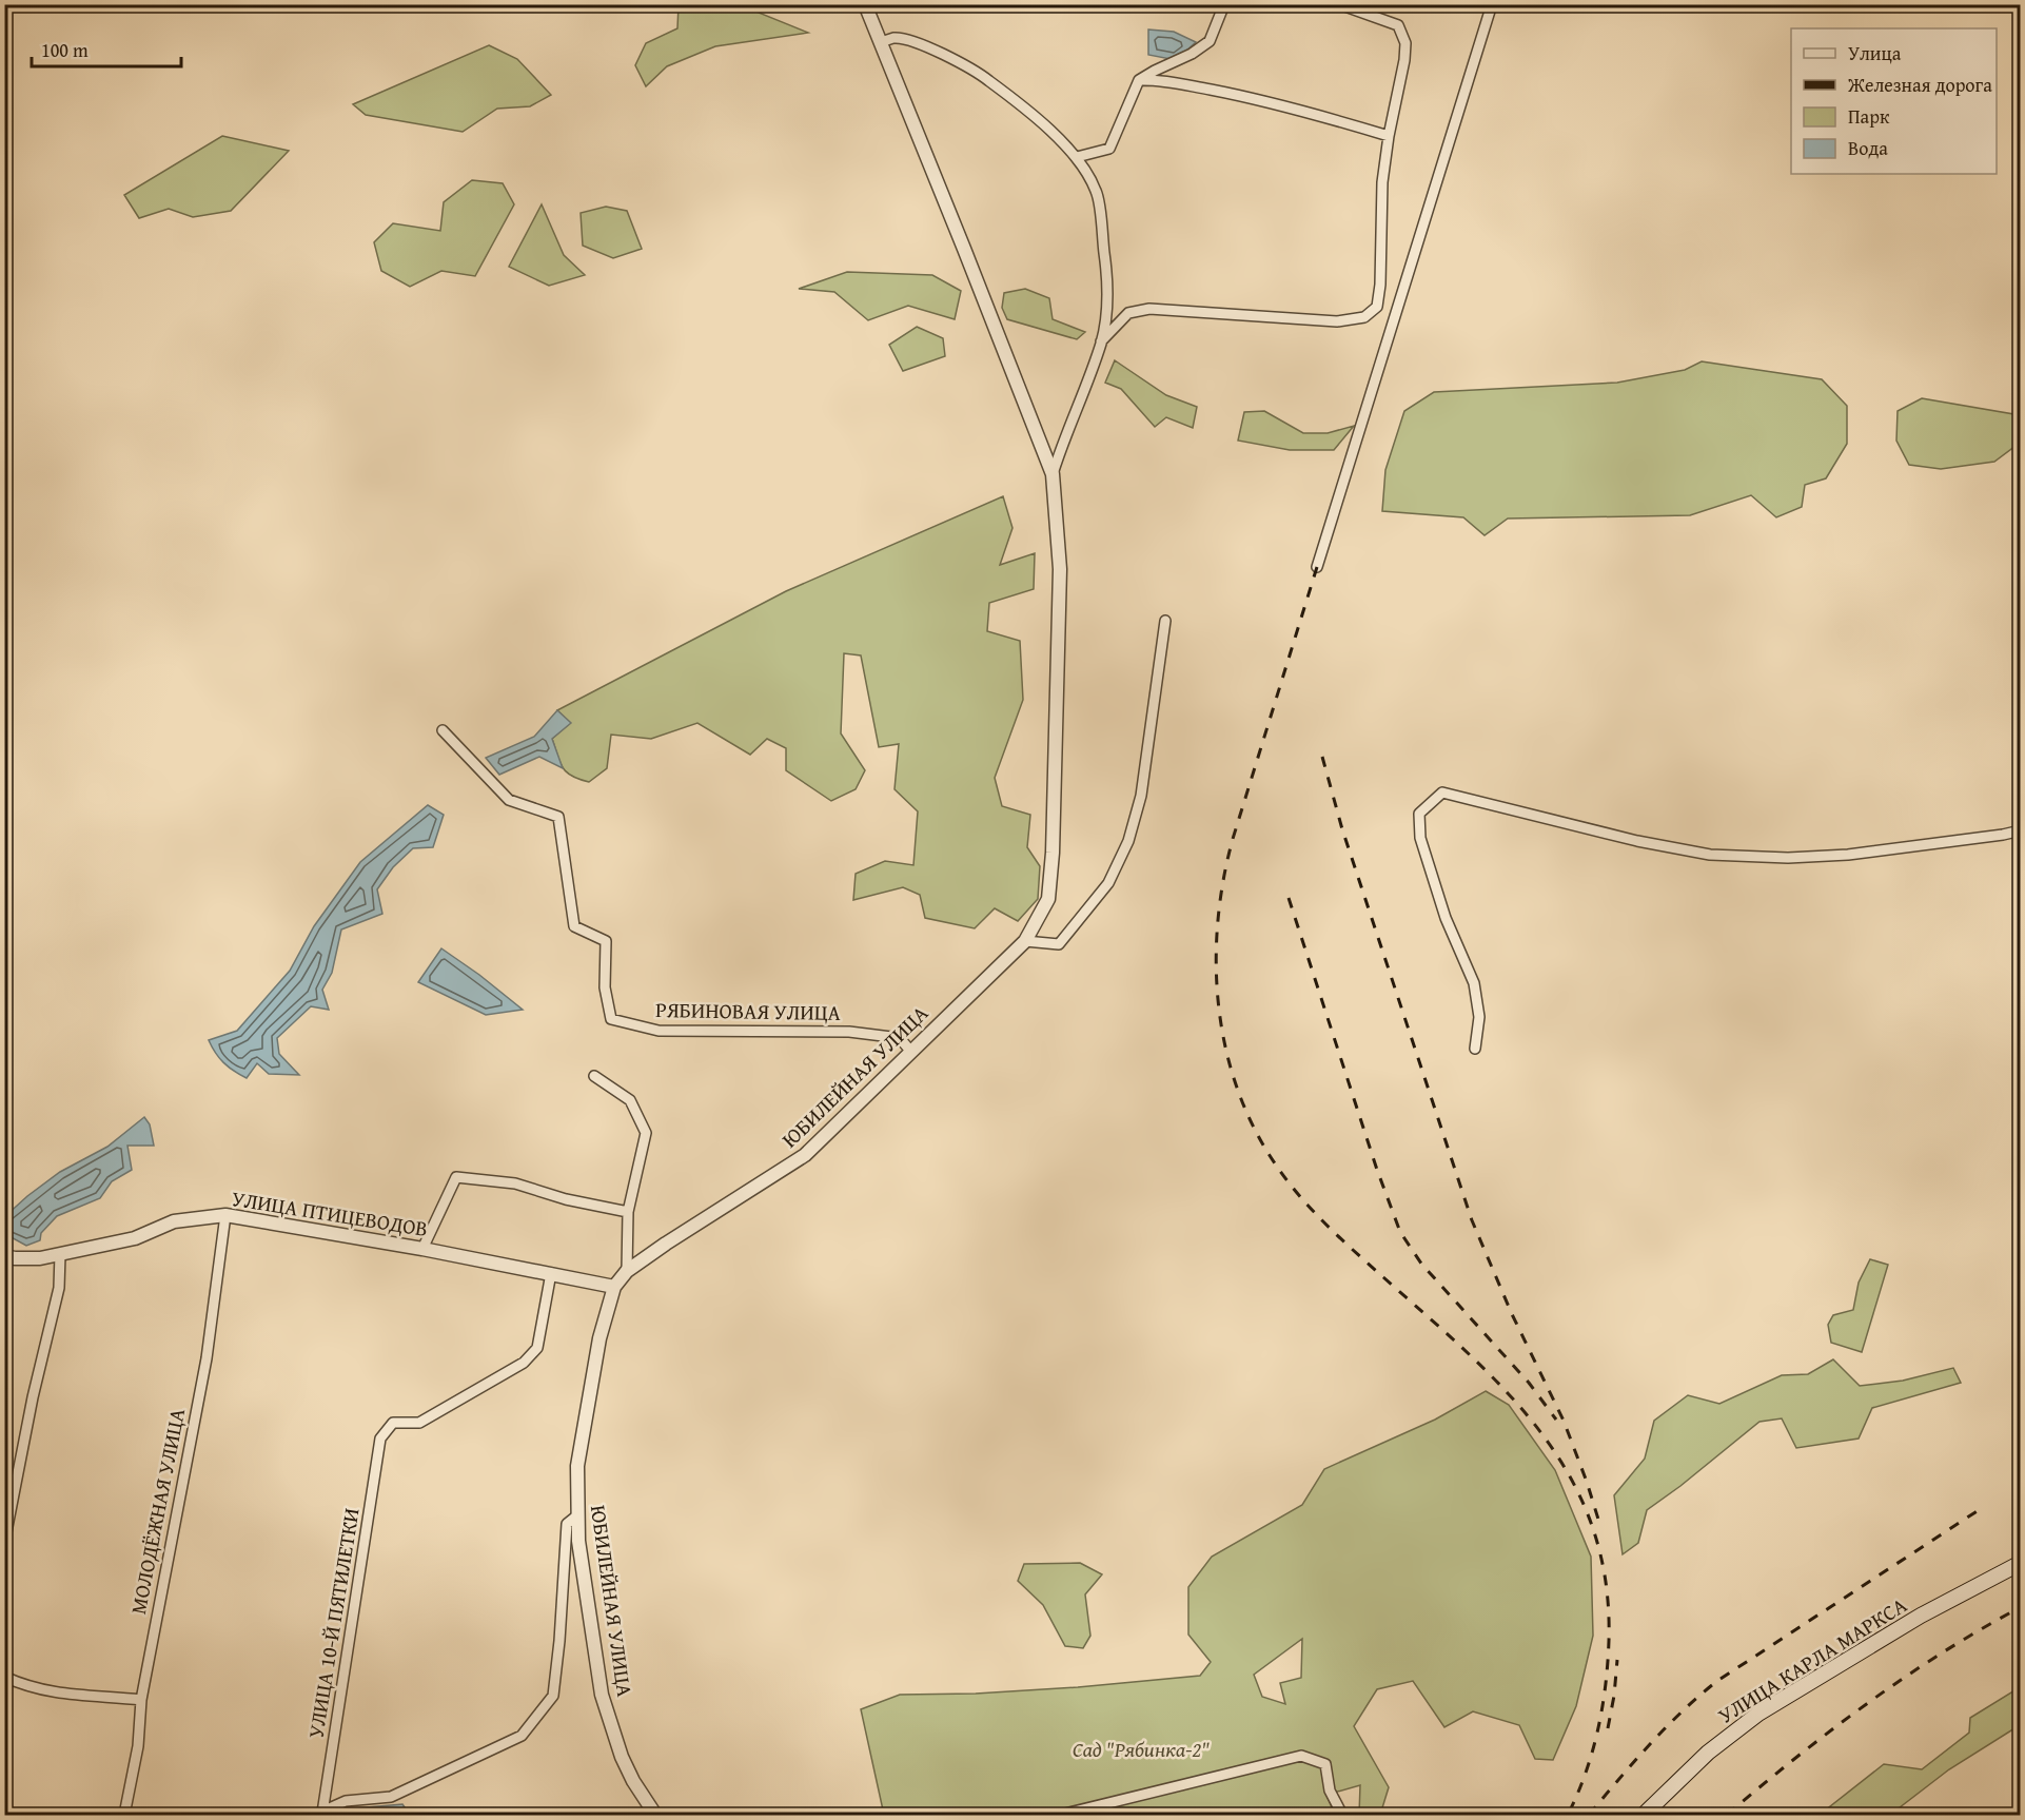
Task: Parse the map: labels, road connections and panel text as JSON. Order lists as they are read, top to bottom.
{
  "streets": {
    "main road": ["УЛИЦА КАРЛА МАРКСА"],
    "street": [
      "РЯБИНОВАЯ УЛИЦА",
      "ЮБИЛЕЙНАЯ УЛИЦА",
      "УЛИЦА ПТИЦЕВОДОВ",
      "МОЛОДЁЖНАЯ УЛИЦА",
      "УЛИЦА 10-Й ПЯТИЛЕТКИ"
    ]
  },
  "crossings": [
    ["РЯБИНОВАЯ УЛИЦА", "ЮБИЛЕЙНАЯ УЛИЦА"],
    ["ЮБИЛЕЙНАЯ УЛИЦА", "УЛИЦА ПТИЦЕВОДОВ"],
    ["УЛИЦА ПТИЦЕВОДОВ", "МОЛОДЁЖНАЯ УЛИЦА"],
    ["УЛИЦА ПТИЦЕВОДОВ", "УЛИЦА 10-Й ПЯТИЛЕТКИ"]
  ],
  "parks": ["Сад \"Рябинка-2\""],
  "legend": [
    "Улица",
    "Железная дорога",
    "Парк",
    "Вода"
  ],
  "scale_bar": "100 m"
}
